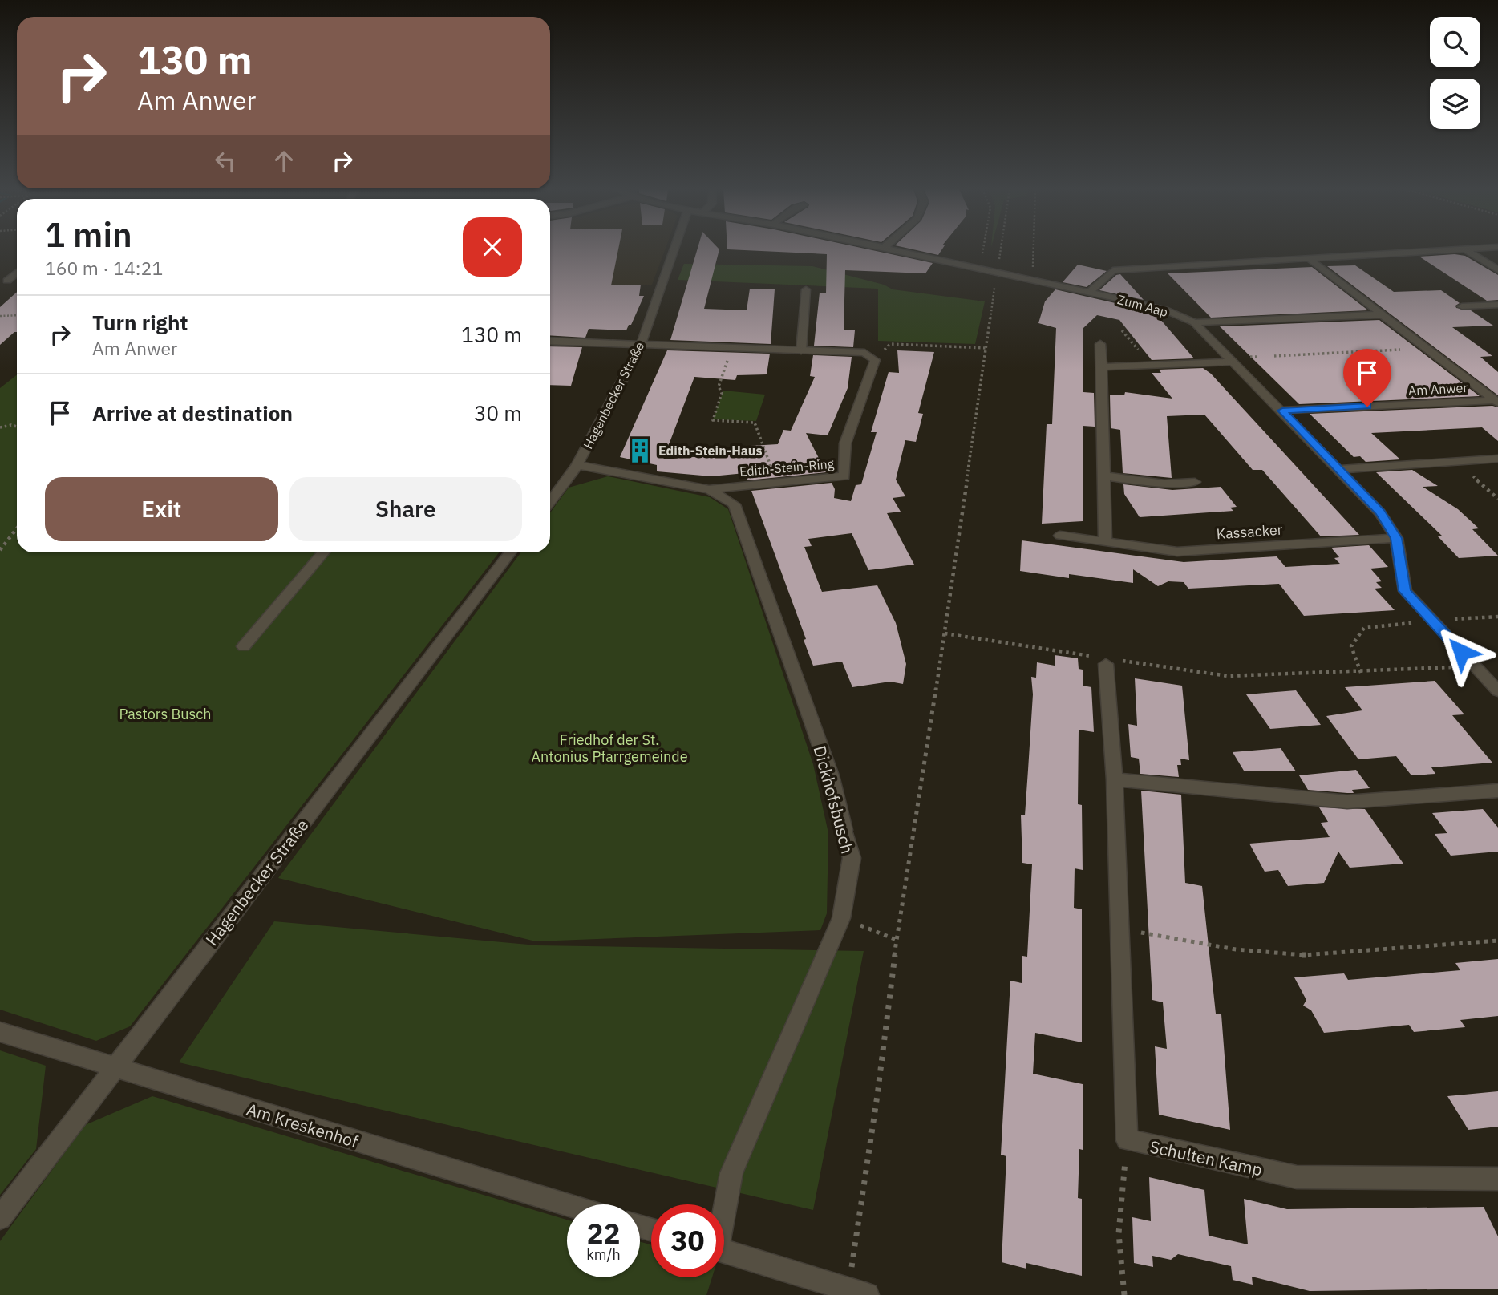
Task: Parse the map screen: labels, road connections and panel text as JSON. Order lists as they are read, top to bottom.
{
  "streets": {
    "street": [
      "Zum Aap",
      "Am Anwer",
      "Hagenbecker Straße",
      "Edith-Stein-Ring",
      "Kassacker",
      "Dickhofsbusch",
      "Am Kreskenhof",
      "Schulten Kamp"
    ]
  },
  "crossings": [
    ["Zum Aap", "Am Anwer"],
    ["Zum Aap", "Kassacker"],
    ["Hagenbecker Straße", "Edith-Stein-Ring"],
    ["Hagenbecker Straße", "Am Kreskenhof"],
    ["Edith-Stein-Ring", "Dickhofsbusch"]
  ],
  "parks": ["Pastors Busch", "Friedhof der St. Antonius Pfarrgemeinde"],
  "places": {
    "building": ["Edith-Stein-Haus"]
  },
  "page": {
    "turn": ["130 m", "Am Anwer"],
    "heading": ["1 min", "160 m · 14:21"],
    "list": [
      {
        "name": "Turn right",
        "note": "Am Anwer",
        "value": "130 m"
      },
      {
        "name": "Arrive at destination",
        "value": "30 m"
      }
    ],
    "buttons": ["Exit", "Share"],
    "speed": "22 km/h",
    "limit": "30"
  }
}
